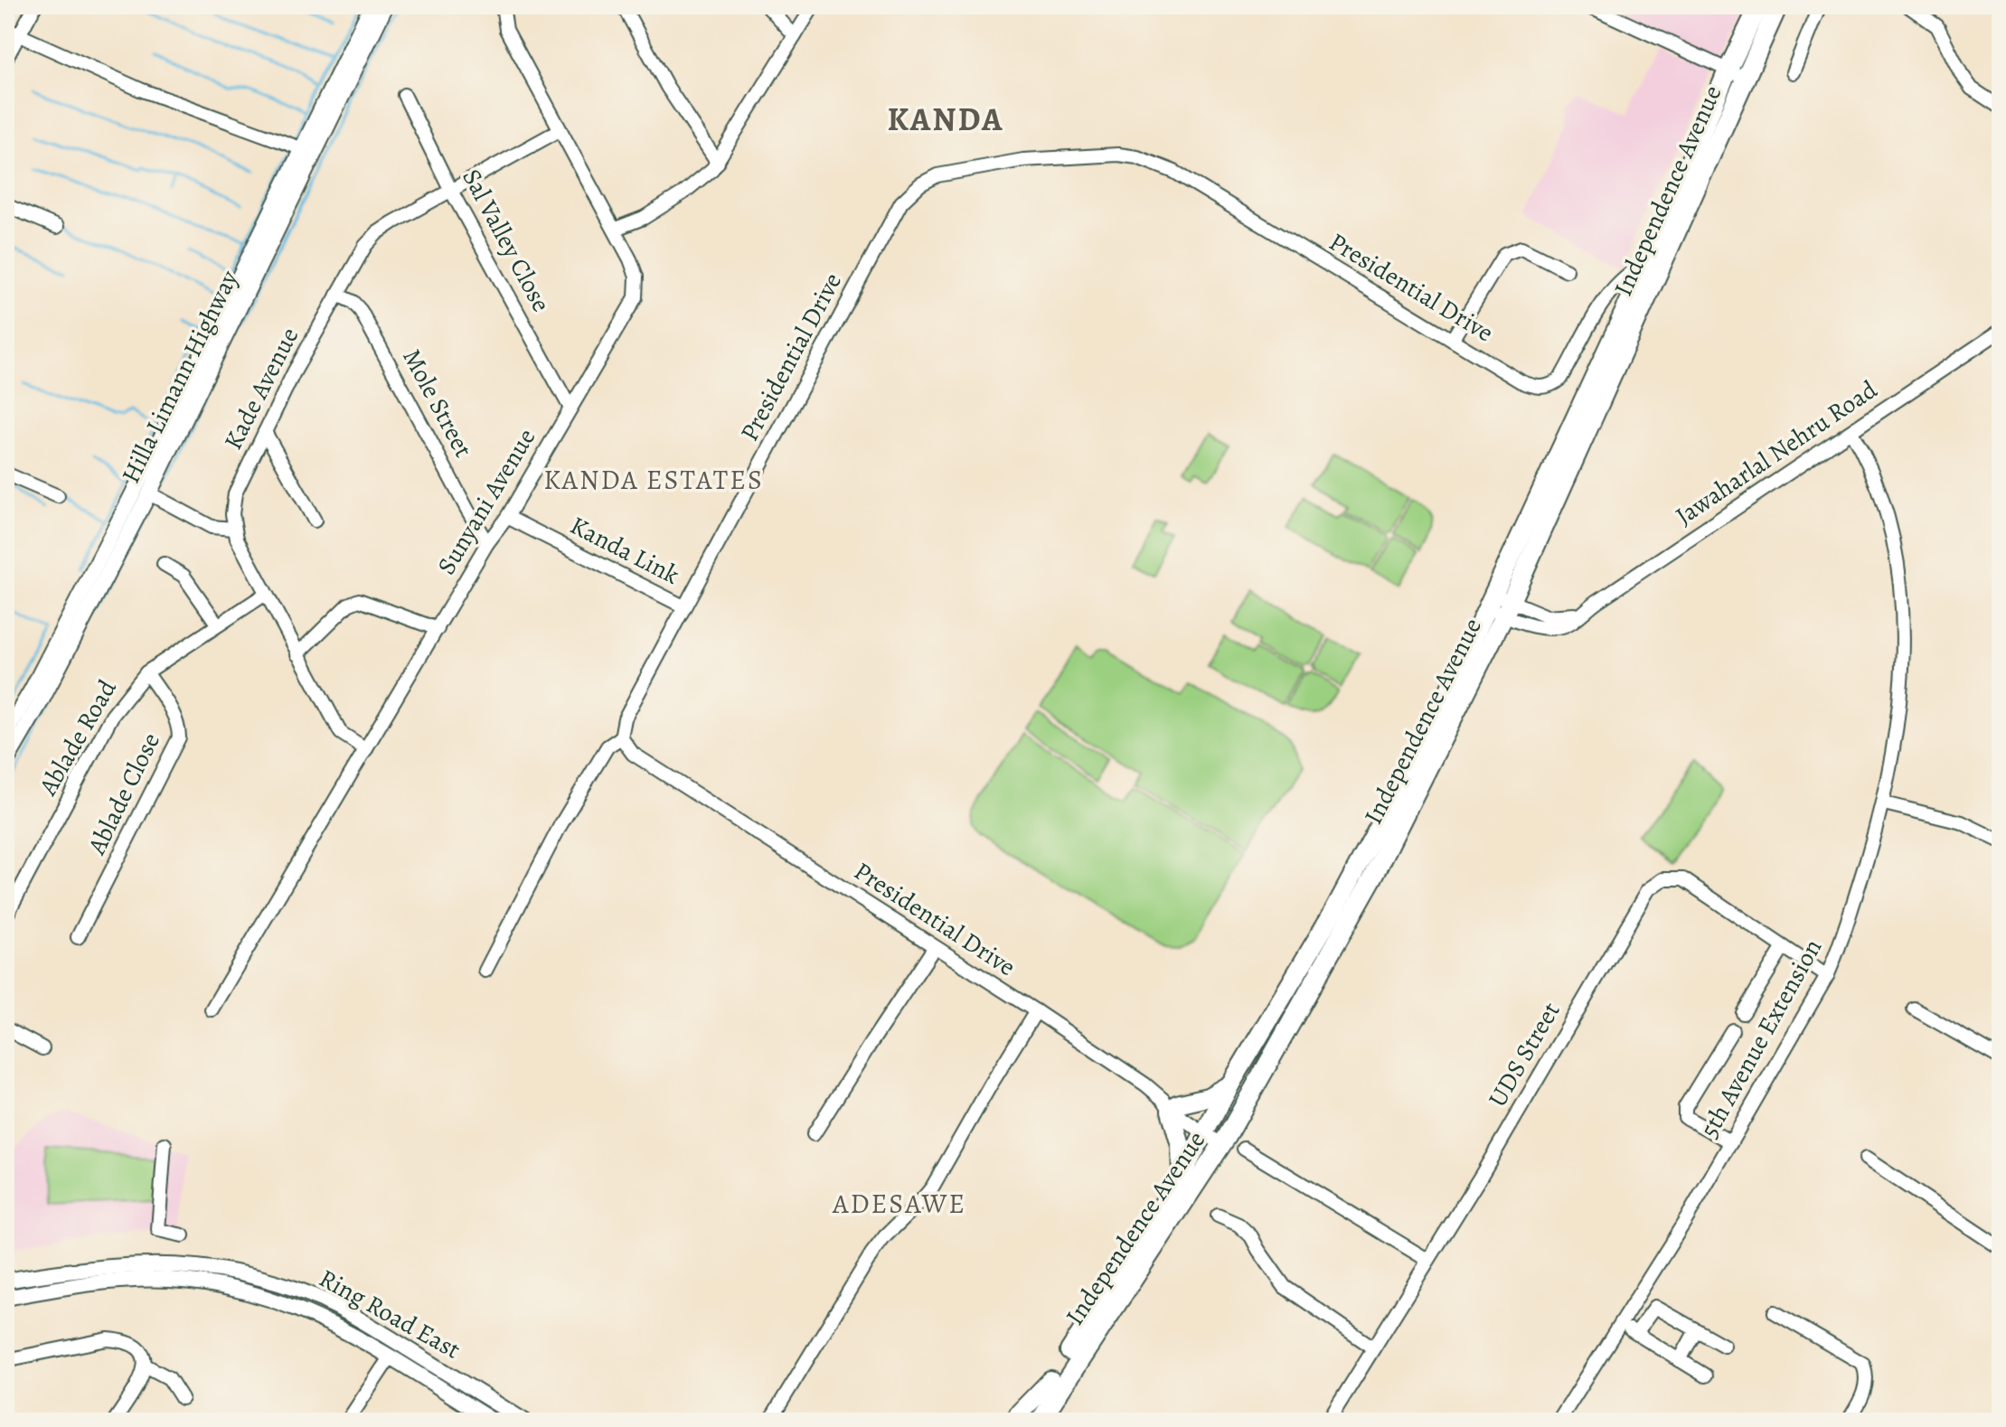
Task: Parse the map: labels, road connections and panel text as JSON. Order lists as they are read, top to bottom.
{
  "streets": {
    "highway": ["Independence Avenue"],
    "main road": ["Hilla Limann Highway", "Ring Road East"],
    "street": [
      "Sal Valley Close",
      "Presidential Drive",
      "Kade Avenue",
      "Mole Street",
      "Jawaharlal Nehru Road",
      "Sunyani Avenue",
      "Kanda Link",
      "Ablade Road",
      "Ablade Close",
      "5th Avenue Extension",
      "UDS Street"
    ]
  },
  "crossings": [
    ["Independence Avenue", "Presidential Drive"],
    ["Independence Avenue", "Jawaharlal Nehru Road"],
    ["Sal Valley Close", "Kade Avenue"],
    ["Sal Valley Close", "Sunyani Avenue"],
    ["Presidential Drive", "Kanda Link"],
    ["Kade Avenue", "Mole Street"],
    ["Kade Avenue", "Sunyani Avenue"],
    ["Kade Avenue", "Ablade Road"],
    ["Mole Street", "Sunyani Avenue"],
    ["Jawaharlal Nehru Road", "5th Avenue Extension"],
    ["Sunyani Avenue", "Kanda Link"],
    ["Ablade Road", "Ablade Close"],
    ["5th Avenue Extension", "UDS Street"]
  ],
  "districts": ["KANDA", "KANDA ESTATES", "ADESAWE"]
}
